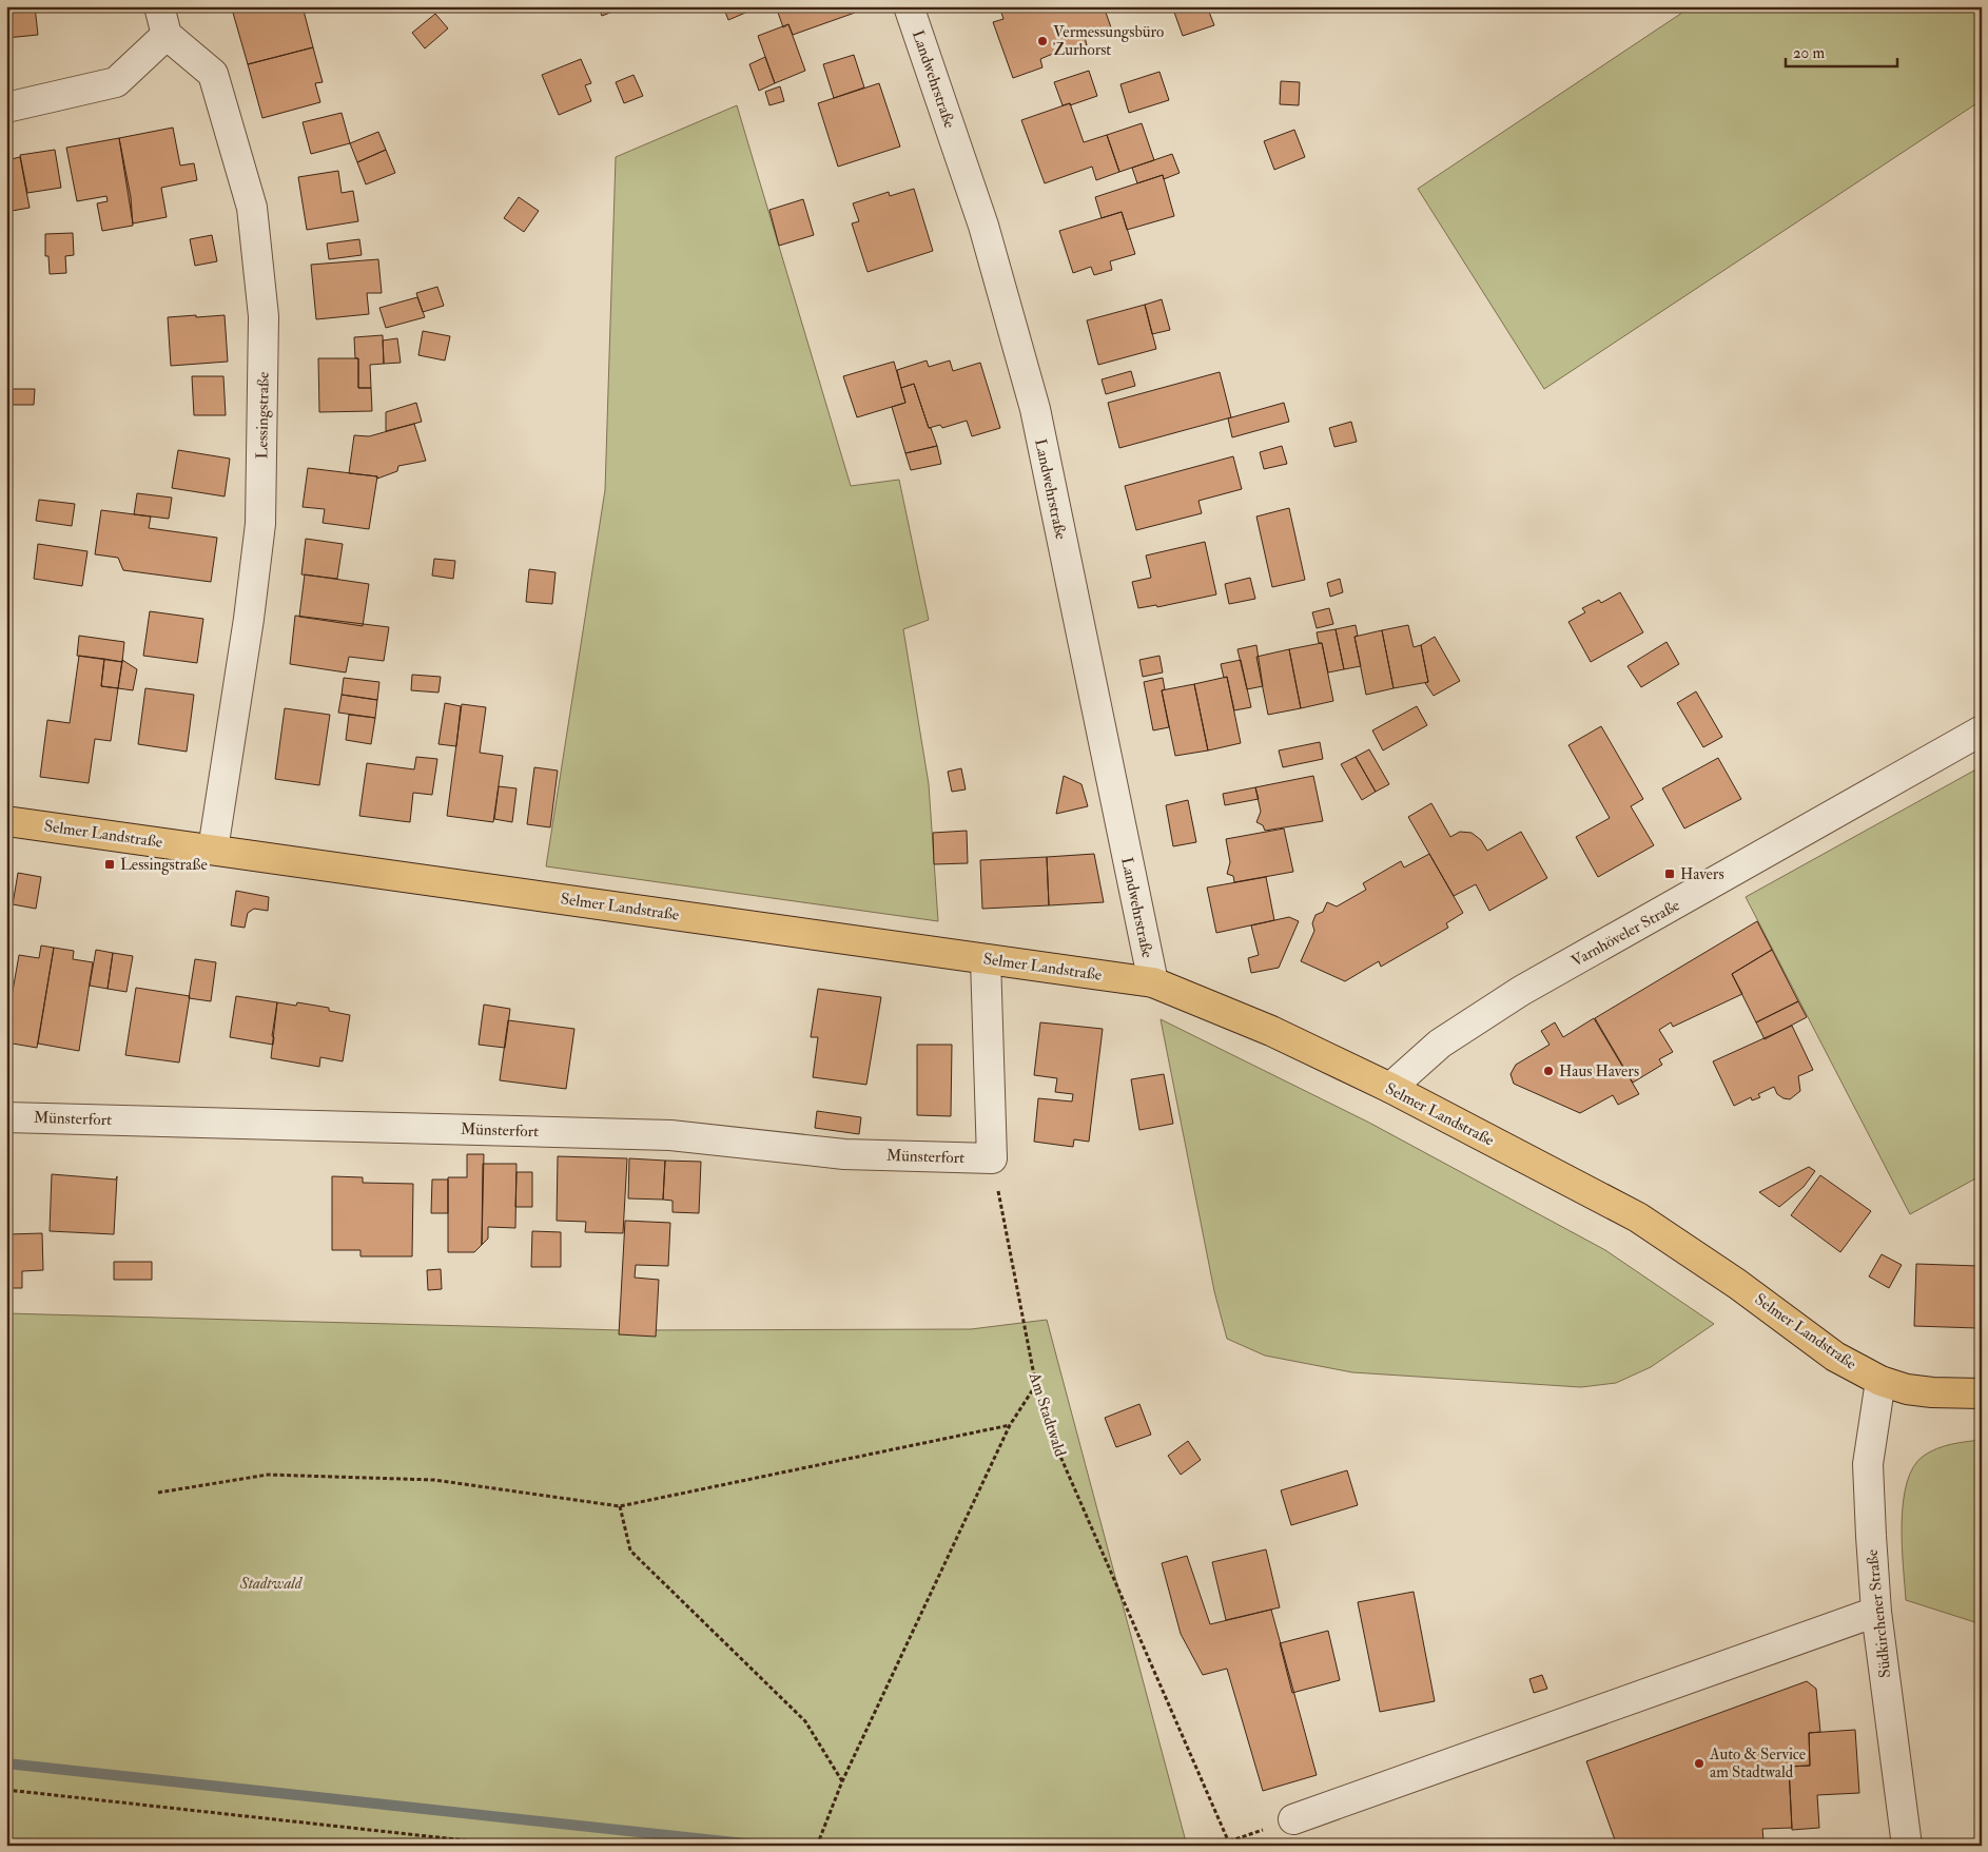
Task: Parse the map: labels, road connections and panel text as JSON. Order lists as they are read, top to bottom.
{
  "streets": {
    "main road": ["Selmer Landstraße"],
    "street": [
      "Landwehrstraße",
      "Lessingstraße",
      "Varnhöveler Straße",
      "Münsterfort",
      "Südkirchener Straße"
    ],
    "path": ["Am Stadtwald"]
  },
  "crossings": [
    ["Landwehrstraße", "Selmer Landstraße"],
    ["Lessingstraße", "Selmer Landstraße"],
    ["Selmer Landstraße", "Varnhöveler Straße"],
    ["Selmer Landstraße", "Südkirchener Straße"],
    ["Münsterfort", "Am Stadtwald"]
  ],
  "parks": ["Stadtwald"],
  "places": {
    "other": ["Vermessungsbüro Zurhorst", "Haus Havers", "Auto & Service am Stadtwald"],
    "transit": ["Lessingstraße", "Havers"]
  },
  "scale_bar": "20 m"
}
